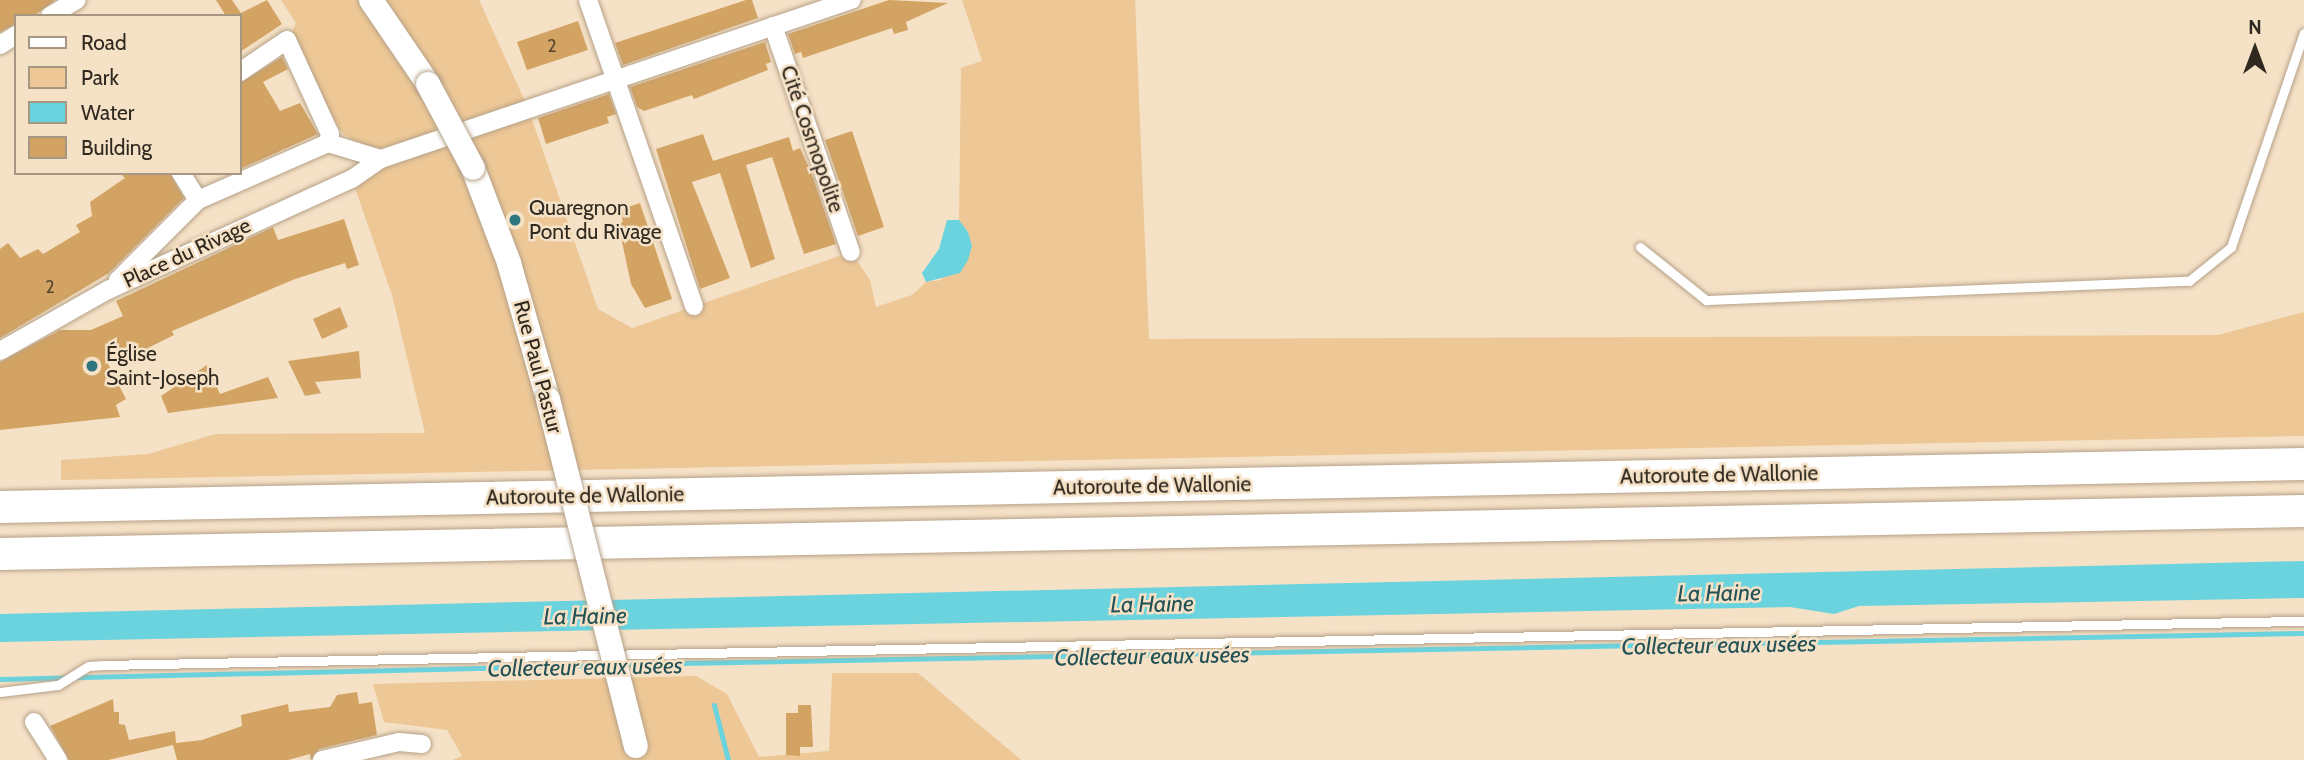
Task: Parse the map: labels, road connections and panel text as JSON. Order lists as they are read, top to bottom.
{
  "streets": {
    "highway": ["Autoroute de Wallonie"],
    "main road": ["Rue Paul Pastur"],
    "street": ["Cité Cosmopolite", "Place du Rivage"]
  },
  "water": ["La Haine", "Collecteur eaux usées"],
  "places": ["Quaregnon Pont du Rivage", "Église Saint-Joseph"],
  "house_numbers": ["2", "2"],
  "legend": [
    "Road",
    "Park",
    "Water",
    "Building"
  ],
  "north": "top"
}
